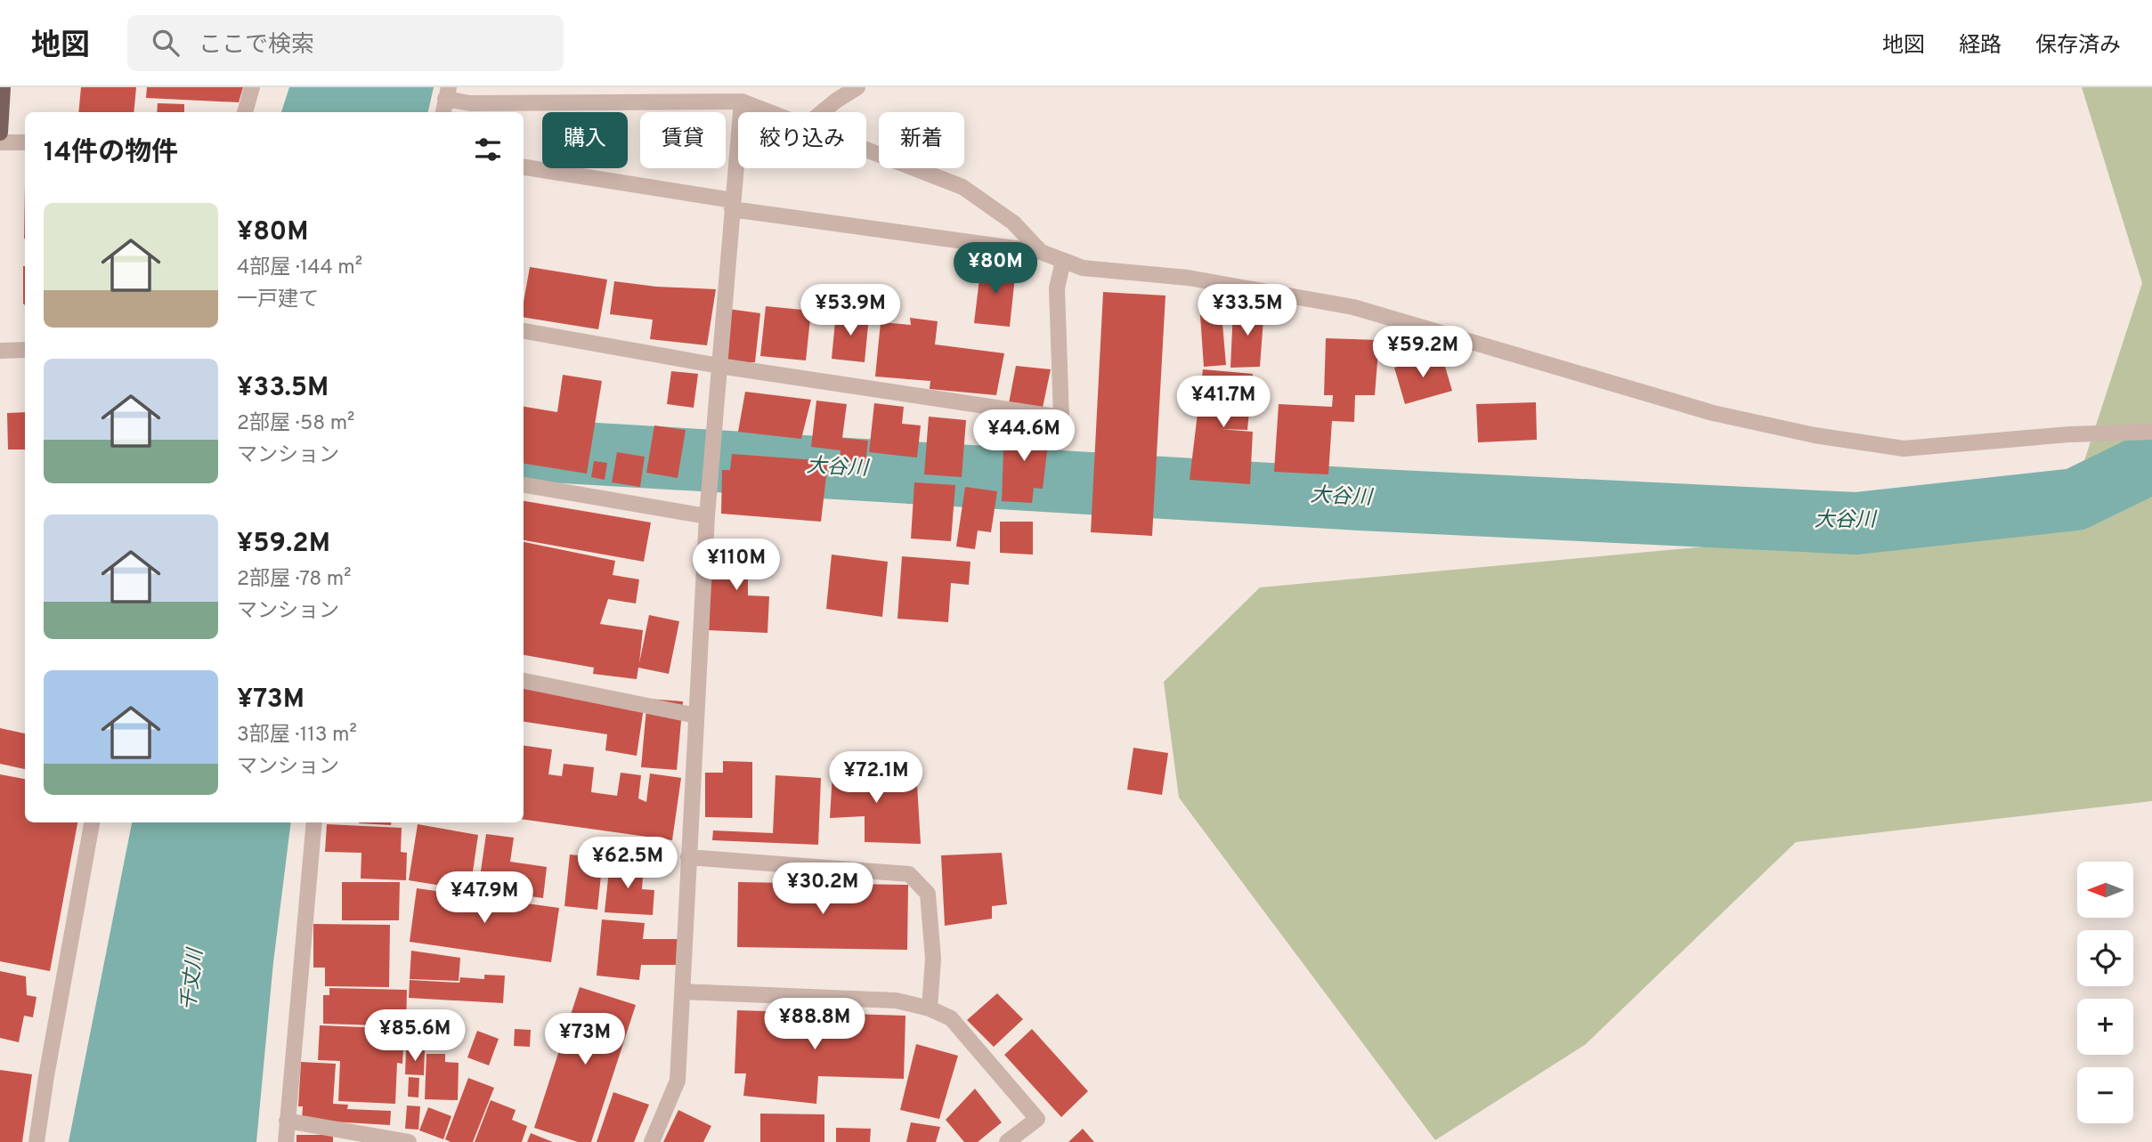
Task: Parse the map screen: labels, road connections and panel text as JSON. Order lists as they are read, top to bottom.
{
  "water": ["大谷川", "千丈川"],
  "north": "left",
  "page": {
    "header": "地図",
    "search": "ここで検索",
    "nav": ["地図", "経路", "保存済み"],
    "chip": [
      "購入",
      "賃貸",
      "絞り込み",
      "新着"
    ],
    "heading": "14件の物件",
    "list": [
      {
        "name": "¥80M",
        "note": "4部屋 · 144 m² · 一戸建て"
      },
      {
        "name": "¥33.5M",
        "note": "2部屋 · 58 m² · マンション"
      },
      {
        "name": "¥59.2M",
        "note": "2部屋 · 78 m² · マンション"
      },
      {
        "name": "¥73M",
        "note": "3部屋 · 113 m² · マンション"
      }
    ],
    "price": [
      "¥80M",
      "¥53.9M",
      "¥33.5M",
      "¥59.2M",
      "¥41.7M",
      "¥44.6M",
      "¥110M",
      "¥72.1M",
      "¥62.5M",
      "¥30.2M",
      "¥47.9M",
      "¥88.8M",
      "¥85.6M",
      "¥73M"
    ],
    "map_buttons": ["+", "−"]
  }
}
